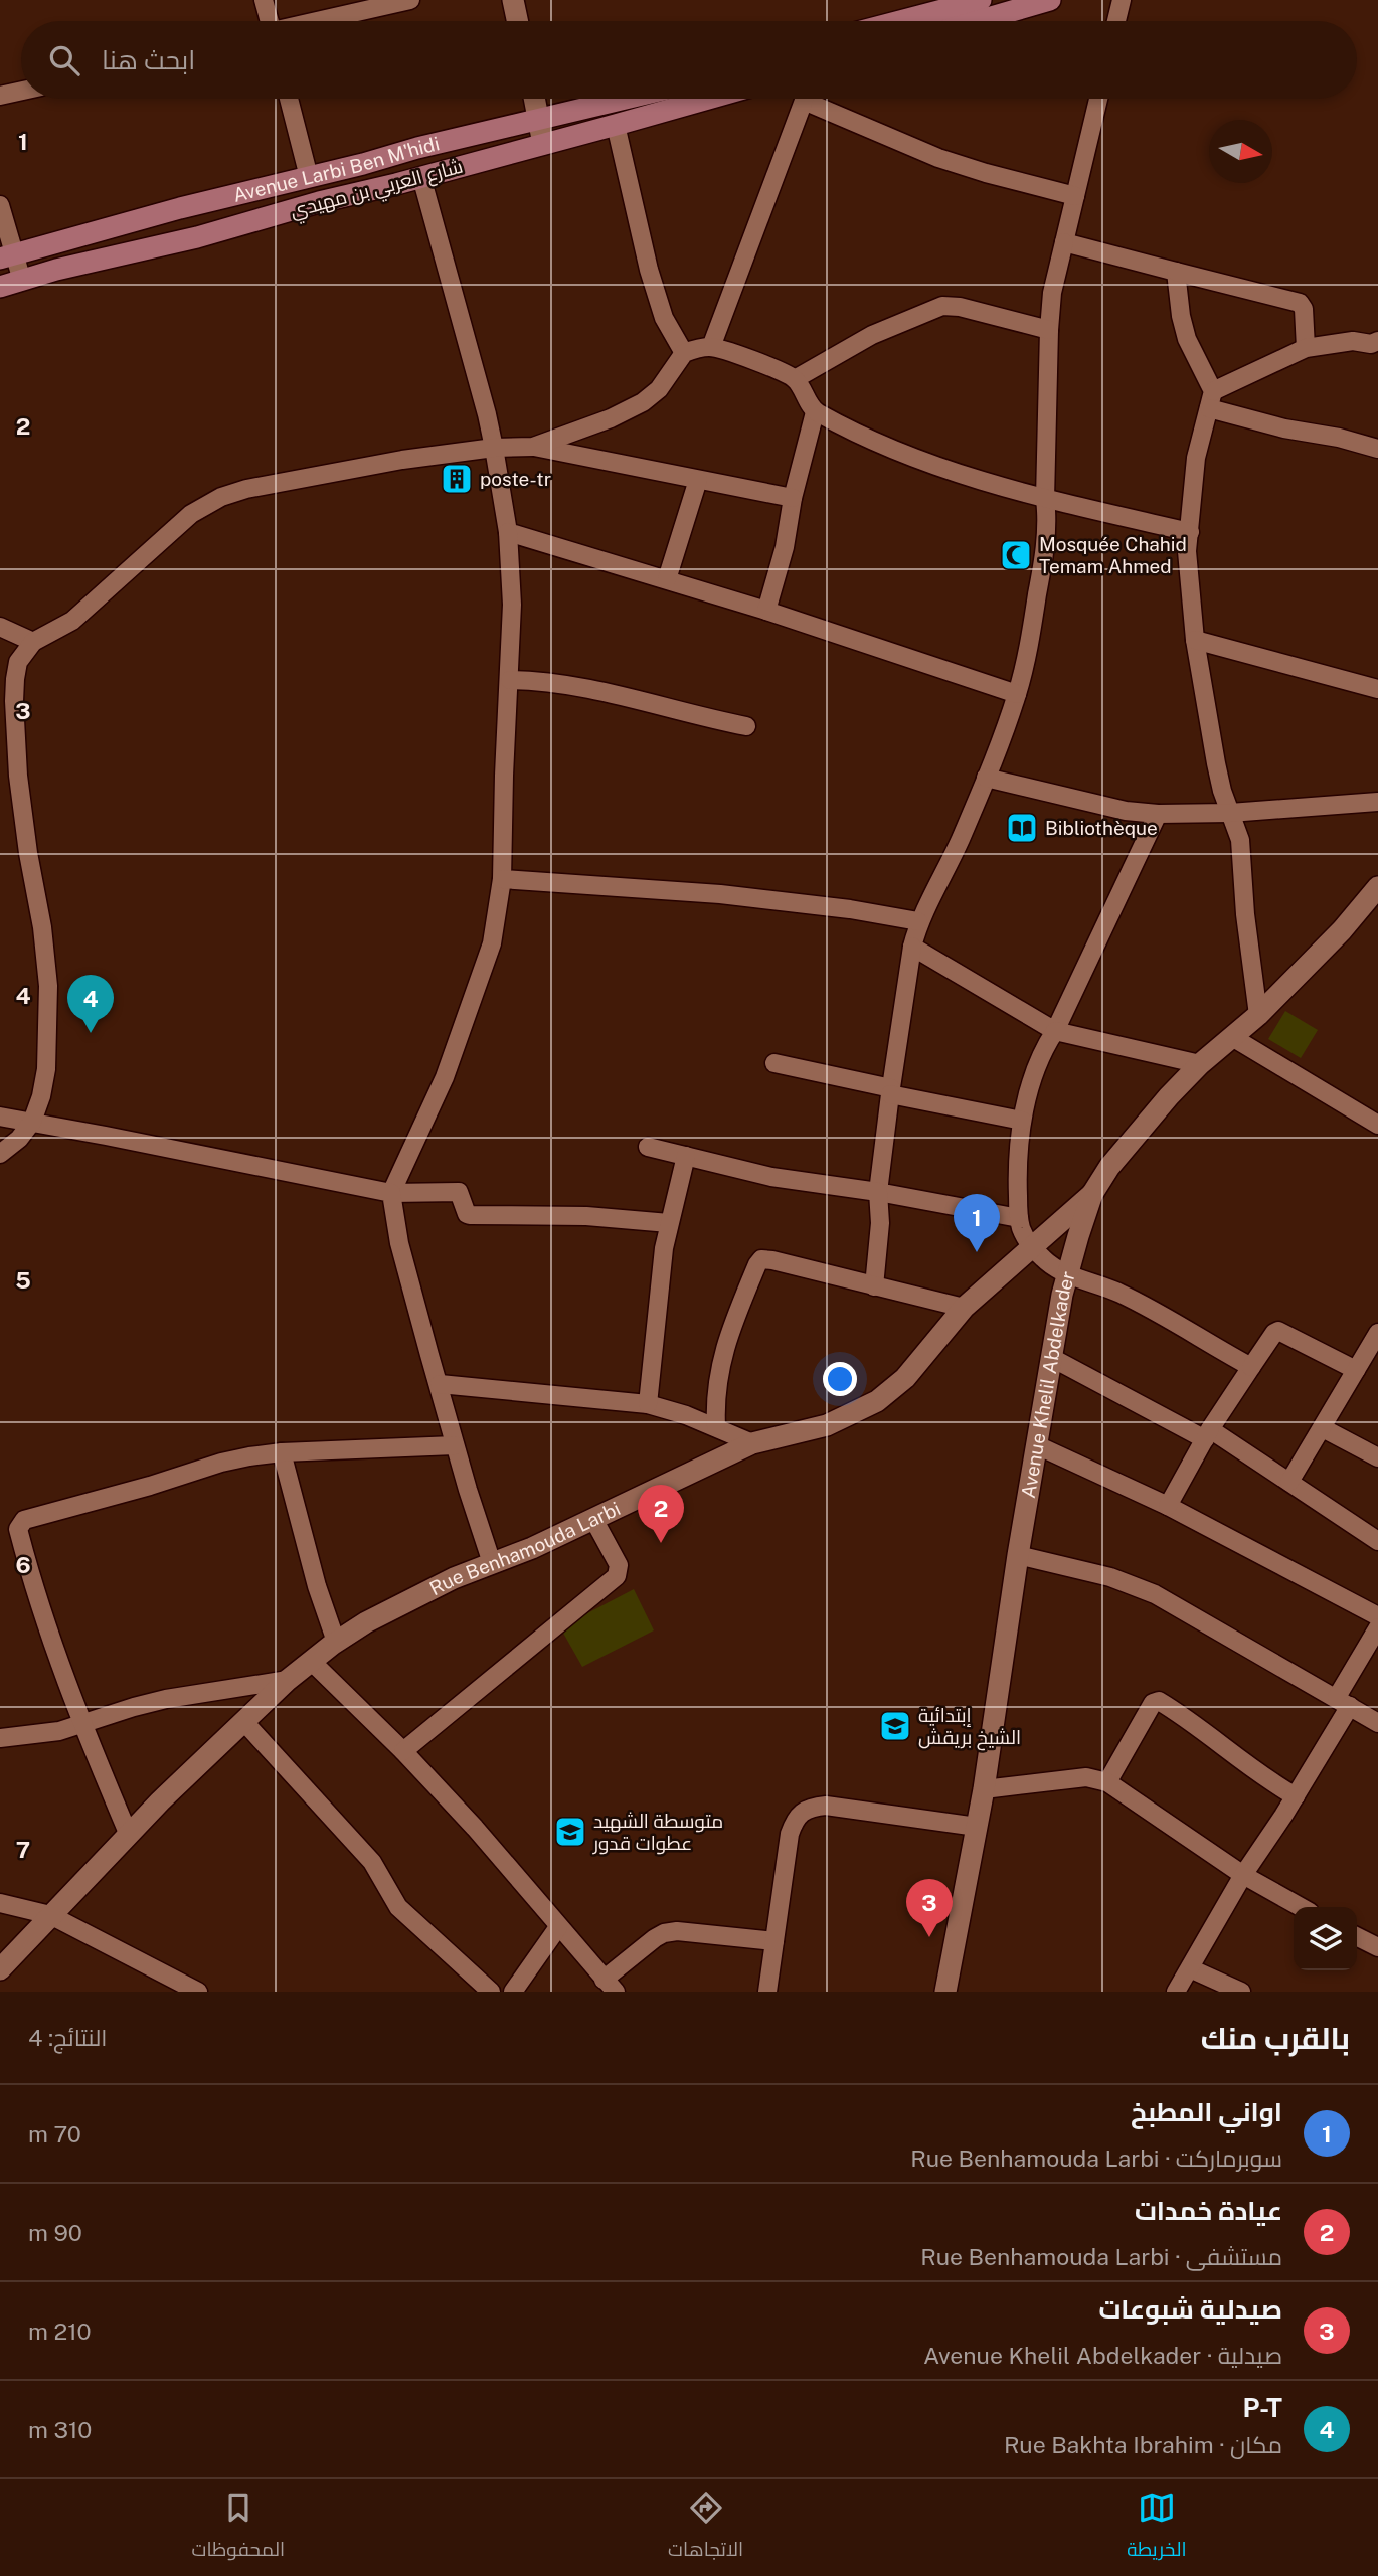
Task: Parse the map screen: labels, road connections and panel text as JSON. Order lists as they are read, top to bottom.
{
  "streets": {
    "main road": ["Avenue Larbi Ben M'hidi", "شارع العربي بن مهيدي"],
    "street": ["Avenue Khelil Abdelkader", "Rue Benhamouda Larbi"]
  },
  "crossings": [
    ["Avenue Khelil Abdelkader", "Rue Benhamouda Larbi"]
  ],
  "places": {
    "building": ["poste-tr"],
    "mosque": ["Mosquée Chahid Temam Ahmed"],
    "library": ["Bibliothèque"],
    "school or university": ["إبتدائية الشيخ بريقش", "متوسطة الشهيد عطوات قدور"]
  },
  "north": "right",
  "page": {
    "search": "ابحث هنا",
    "pins": [
      "4",
      "1",
      "2",
      "3"
    ],
    "heading": ["بالقرب منك", "النتائج: 4"],
    "list": [
      {
        "mark": "1",
        "name": "اواني المطبخ",
        "note": "سوبرماركت · Rue Benhamouda Larbi",
        "value": "70 m"
      },
      {
        "mark": "2",
        "name": "عيادة خمدات",
        "note": "مستشفى · Rue Benhamouda Larbi",
        "value": "90 m"
      },
      {
        "mark": "3",
        "name": "صيدلية شبوعات",
        "note": "صيدلية · Avenue Khelil Abdelkader",
        "value": "210 m"
      },
      {
        "mark": "4",
        "name": "P-T",
        "note": "مكان · Rue Bakhta Ibrahim",
        "value": "310 m"
      }
    ],
    "nav": ["الخريطة", "الاتجاهات", "المحفوظات"]
  },
  "grid": {
    "rows": [
      "1",
      "2",
      "3",
      "4",
      "5",
      "6",
      "7"
    ]
  }
}
